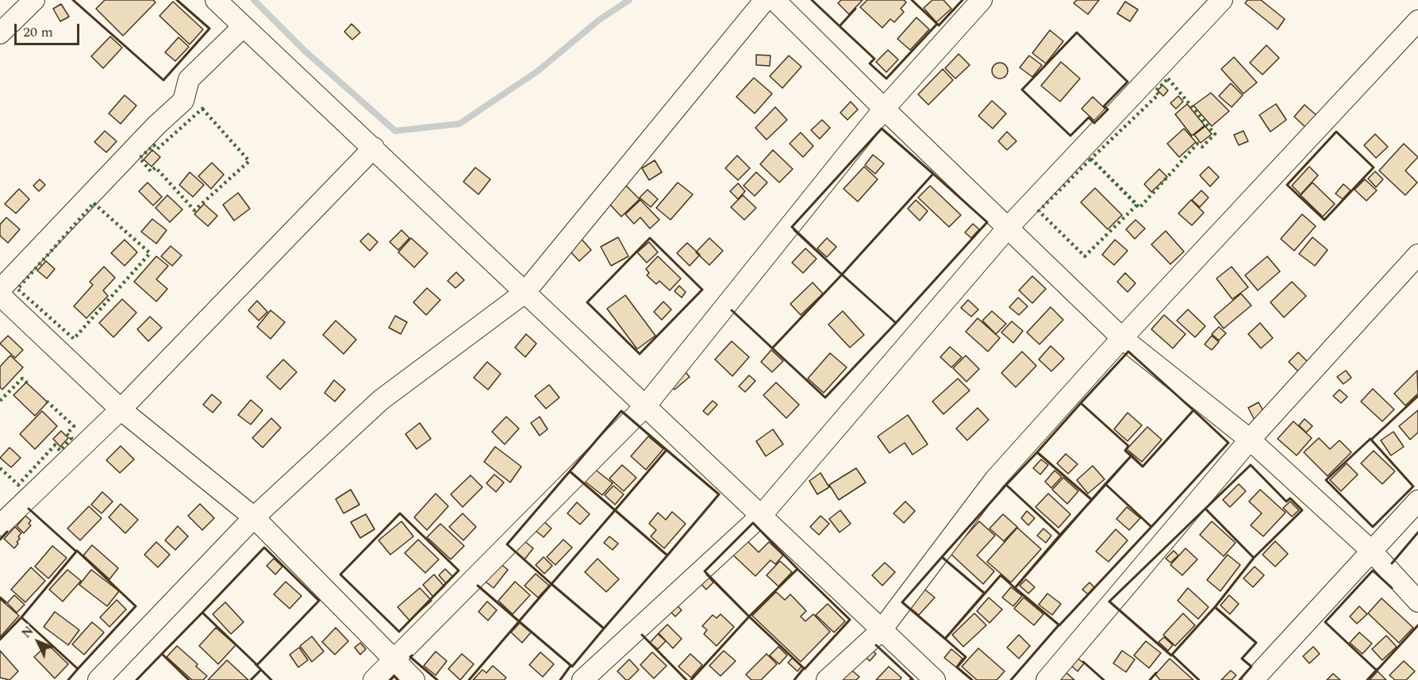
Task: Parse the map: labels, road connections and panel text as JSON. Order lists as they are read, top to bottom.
{
  "scale_bar": "20 m",
  "north": "top left"
}
